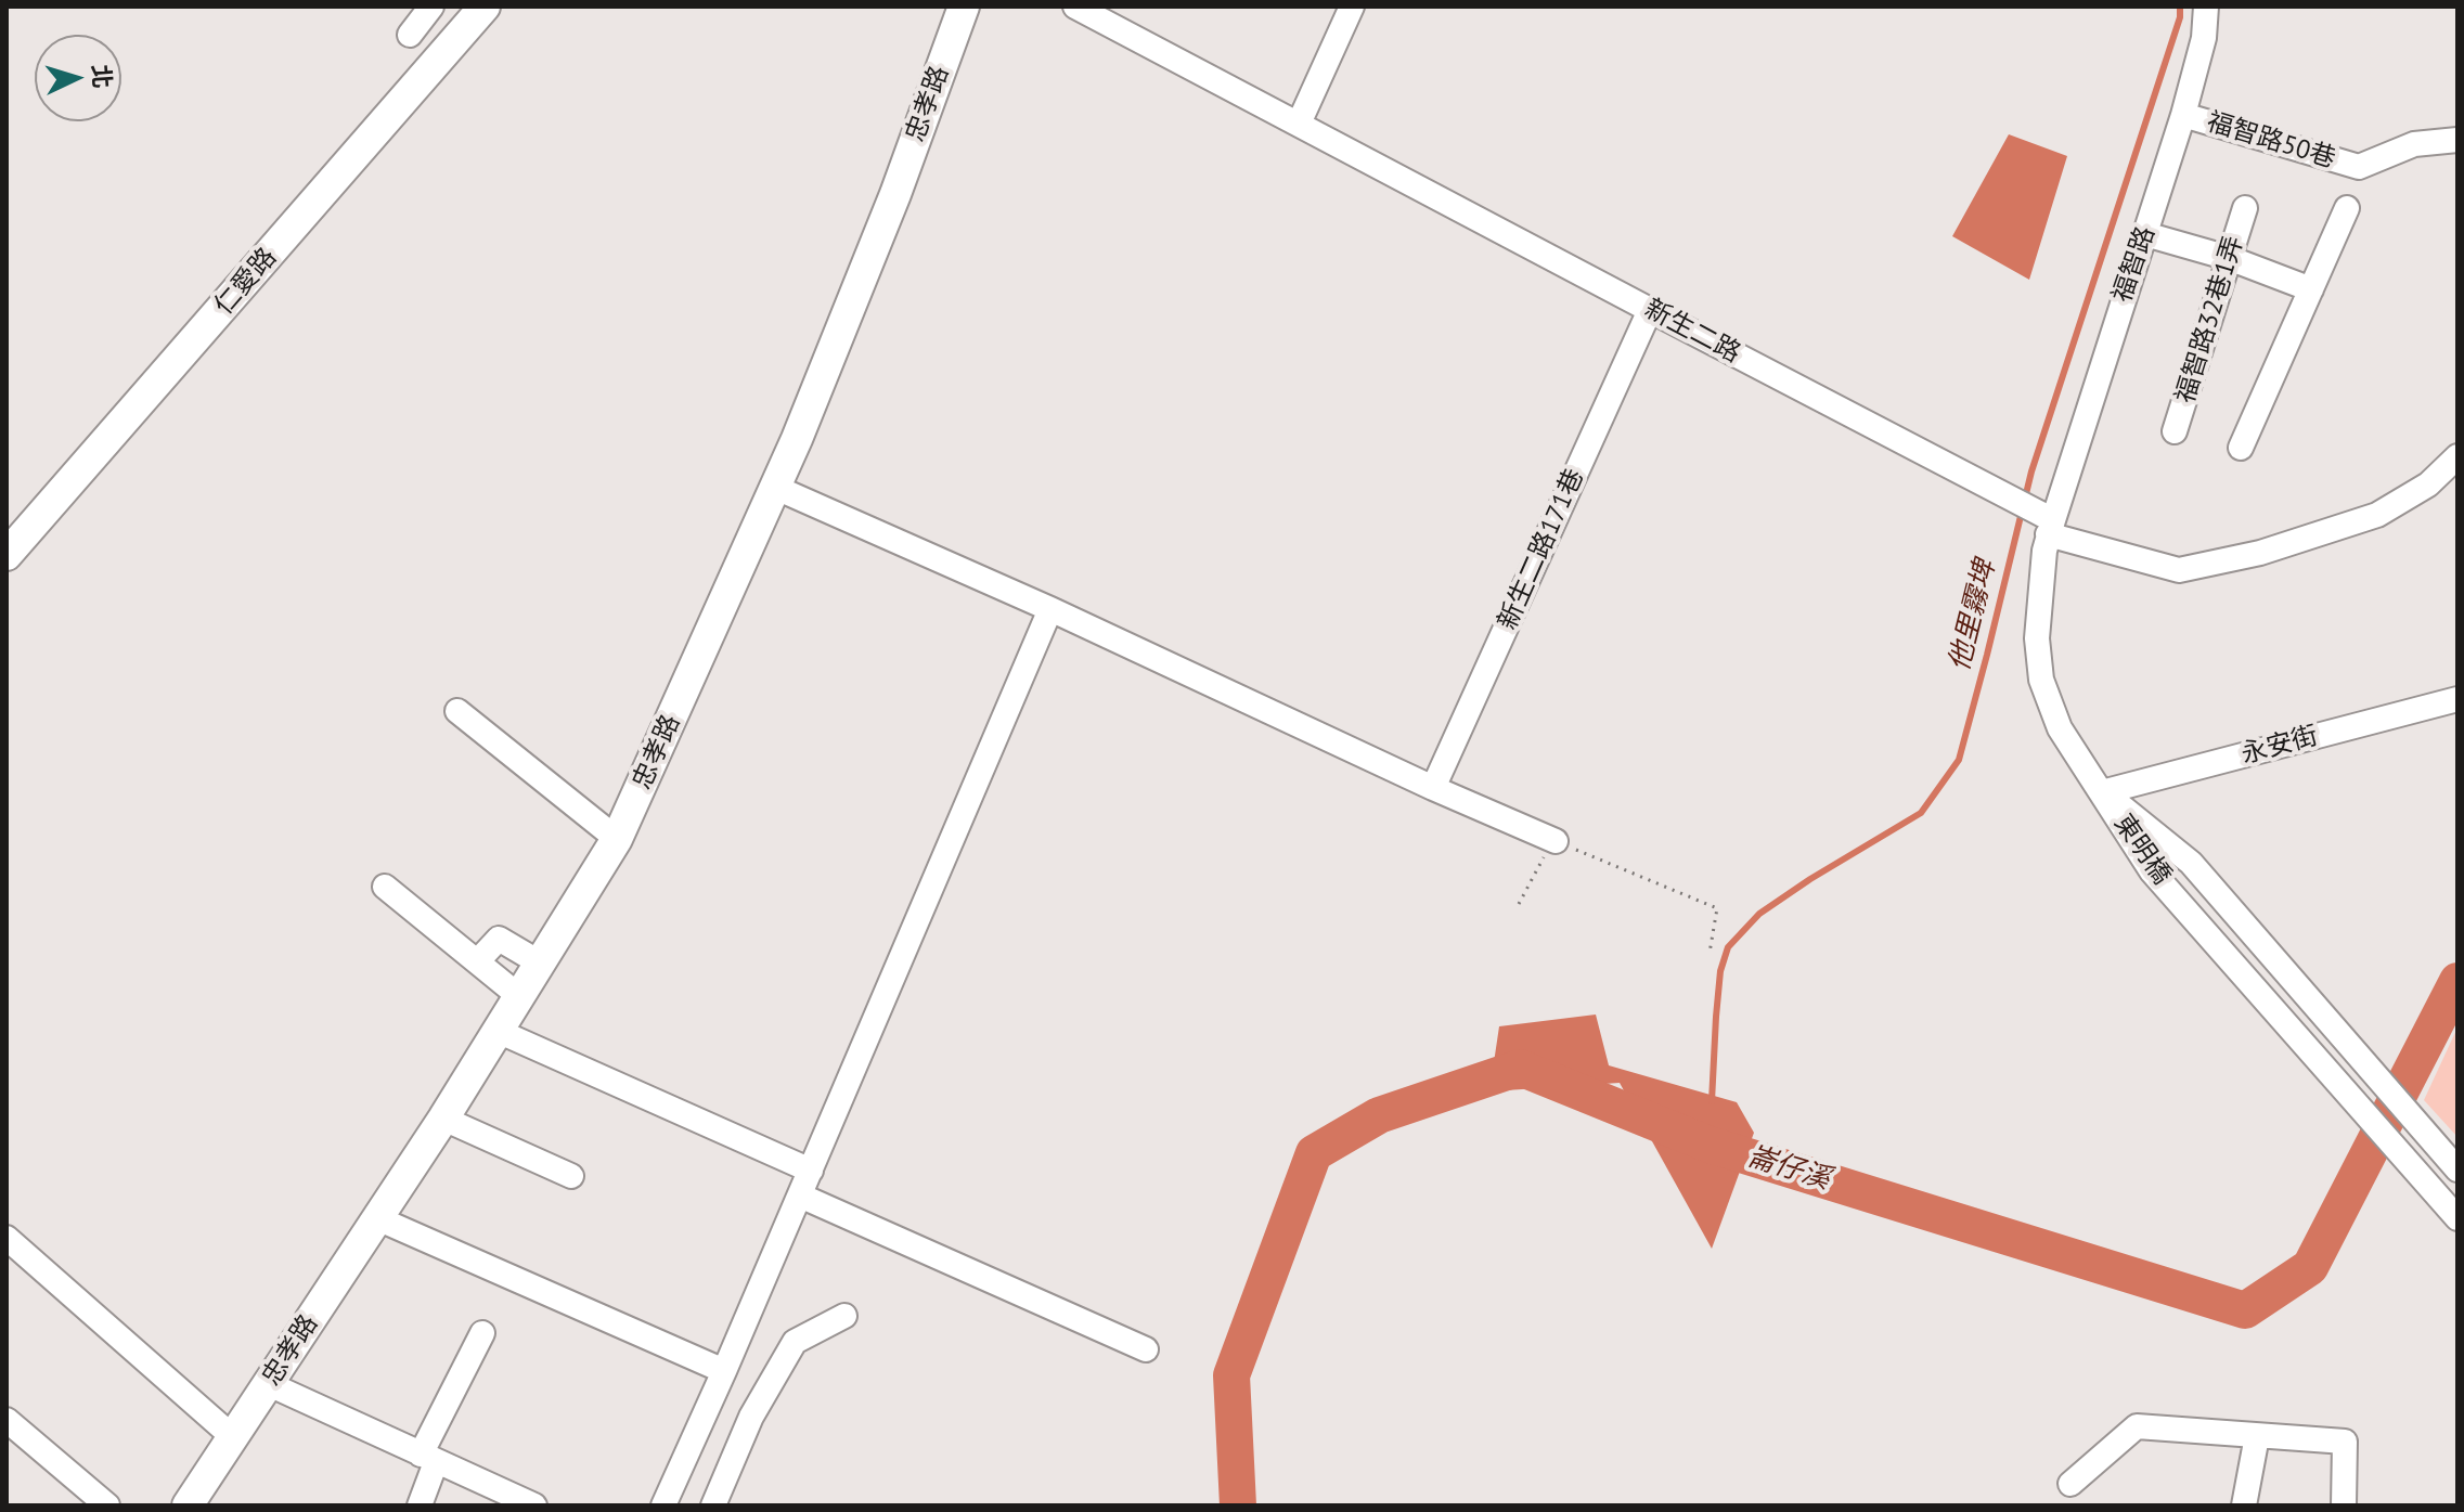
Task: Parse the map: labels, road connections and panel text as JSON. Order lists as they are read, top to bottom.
{
  "streets": {
    "main road": ["忠孝路", "仁愛路"],
    "street": [
      "福智路50巷",
      "福智路",
      "福智路32巷1弄",
      "新生二路",
      "新生二路171巷",
      "永安街",
      "東明橋"
    ]
  },
  "crossings": [
    ["福智路50巷", "福智路"],
    ["福智路", "新生二路"],
    ["新生二路", "新生二路171巷"],
    ["永安街", "東明橋"]
  ],
  "water": ["他里霧埤", "崙仔溪"],
  "north": "right"
}
